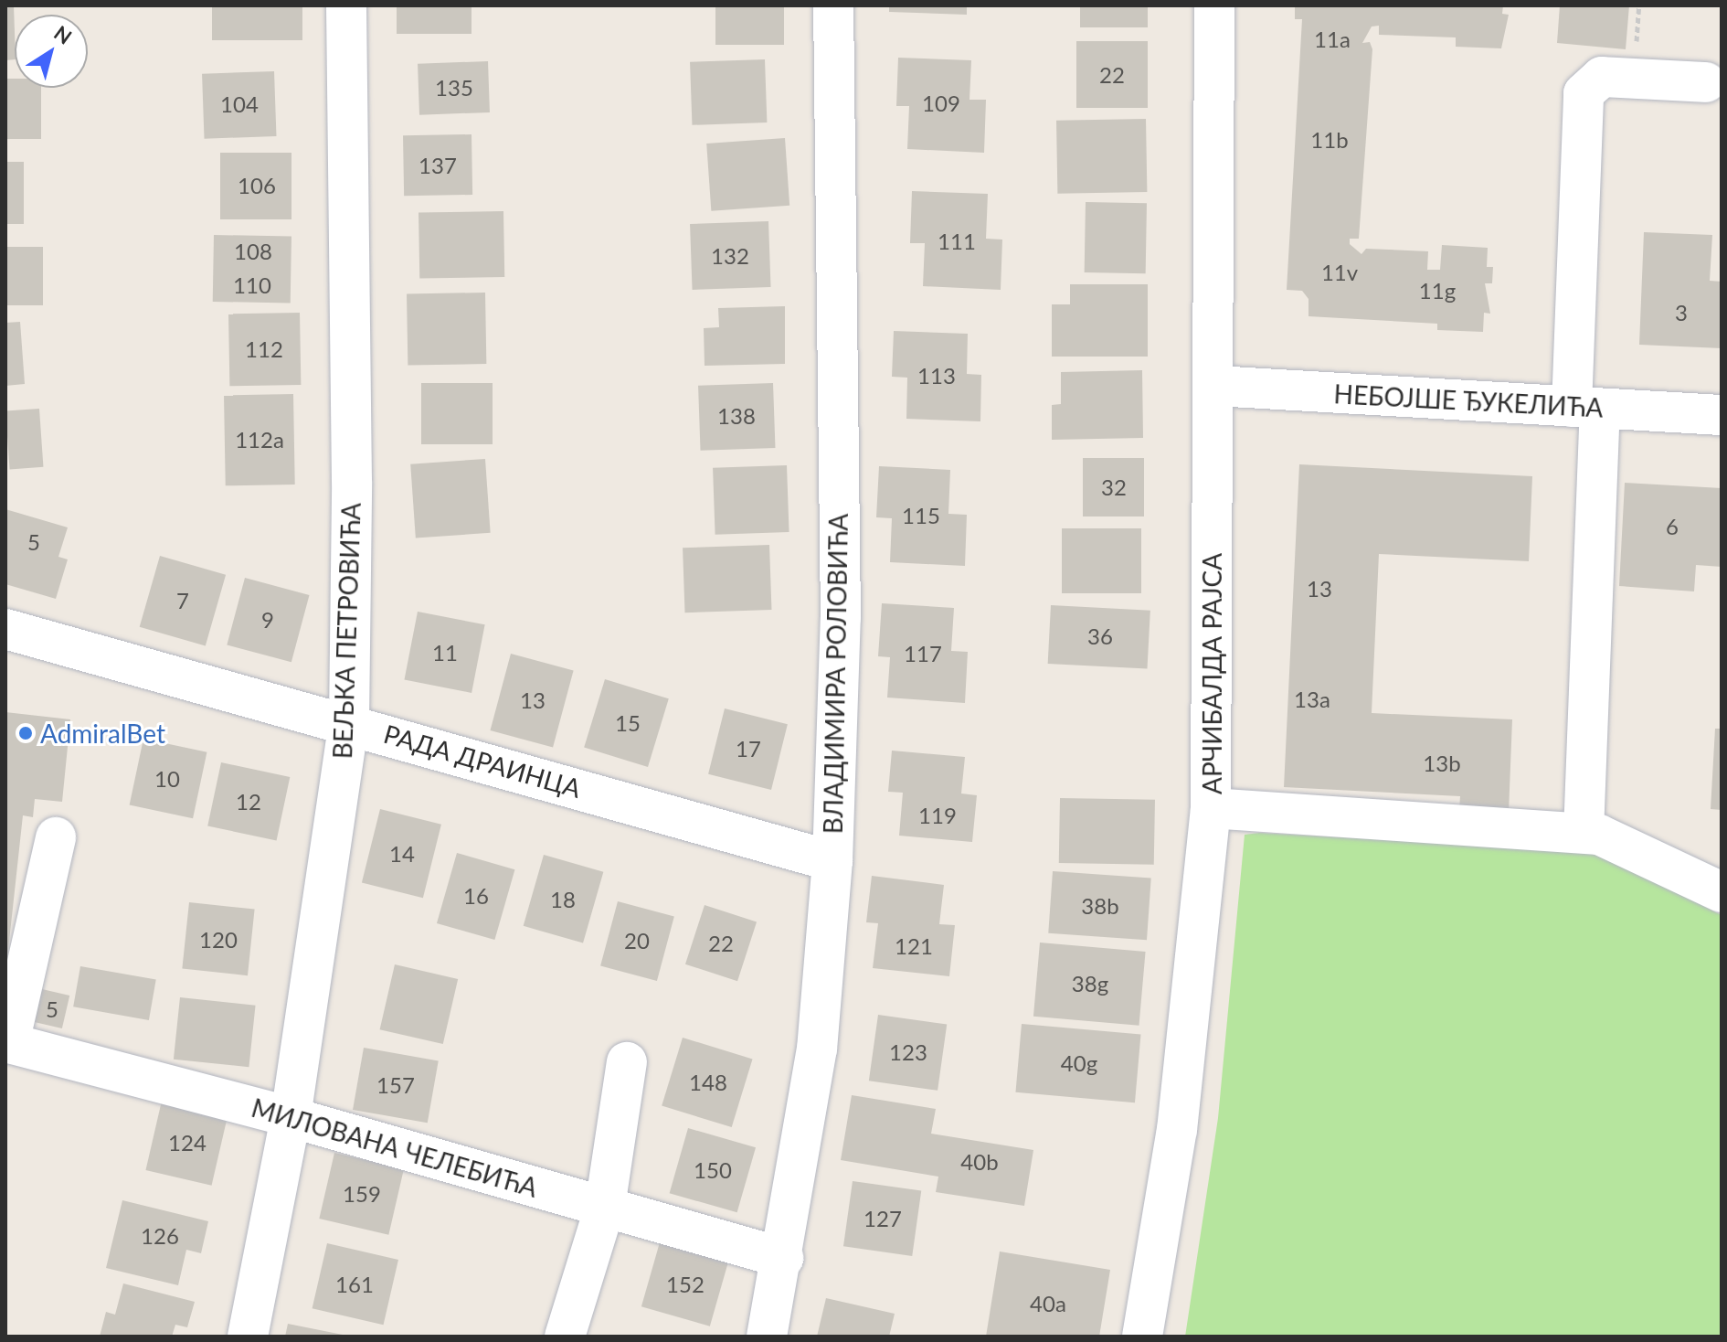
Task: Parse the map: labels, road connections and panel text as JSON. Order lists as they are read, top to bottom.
{
  "streets": {
    "street": [
      "НЕБОЈШЕ ЂУКЕЛИЋА",
      "ВЕЉКА ПЕТРОВИЋА",
      "ВЛАДИМИРА РОЛОВИЋА",
      "АРЧИБАЛДА РАЈСА",
      "РАДА ДРАИНЦА",
      "МИЛОВАНА ЧЕЛЕБИЋА"
    ]
  },
  "crossings": [
    ["НЕБОЈШЕ ЂУКЕЛИЋА", "АРЧИБАЛДА РАЈСА"],
    ["ВЕЉКА ПЕТРОВИЋА", "РАДА ДРАИНЦА"],
    ["ВЕЉКА ПЕТРОВИЋА", "МИЛОВАНА ЧЕЛЕБИЋА"],
    ["ВЛАДИМИРА РОЛОВИЋА", "РАДА ДРАИНЦА"],
    ["ВЛАДИМИРА РОЛОВИЋА", "МИЛОВАНА ЧЕЛЕБИЋА"]
  ],
  "places": ["AdmiralBet"],
  "house_numbers": [
    "11a",
    "22",
    "135",
    "109",
    "104",
    "11b",
    "137",
    "106",
    "111",
    "108",
    "132",
    "11v",
    "110",
    "11g",
    "3",
    "112",
    "113",
    "138",
    "112a",
    "32",
    "115",
    "6",
    "5",
    "13",
    "7",
    "9",
    "36",
    "11",
    "117",
    "13a",
    "13",
    "15",
    "17",
    "13b",
    "10",
    "12",
    "119",
    "14",
    "16",
    "18",
    "38b",
    "120",
    "20",
    "22",
    "121",
    "38g",
    "5",
    "123",
    "40g",
    "148",
    "157",
    "124",
    "40b",
    "150",
    "159",
    "127",
    "126",
    "161",
    "152",
    "40a"
  ],
  "north": "top right"
}
